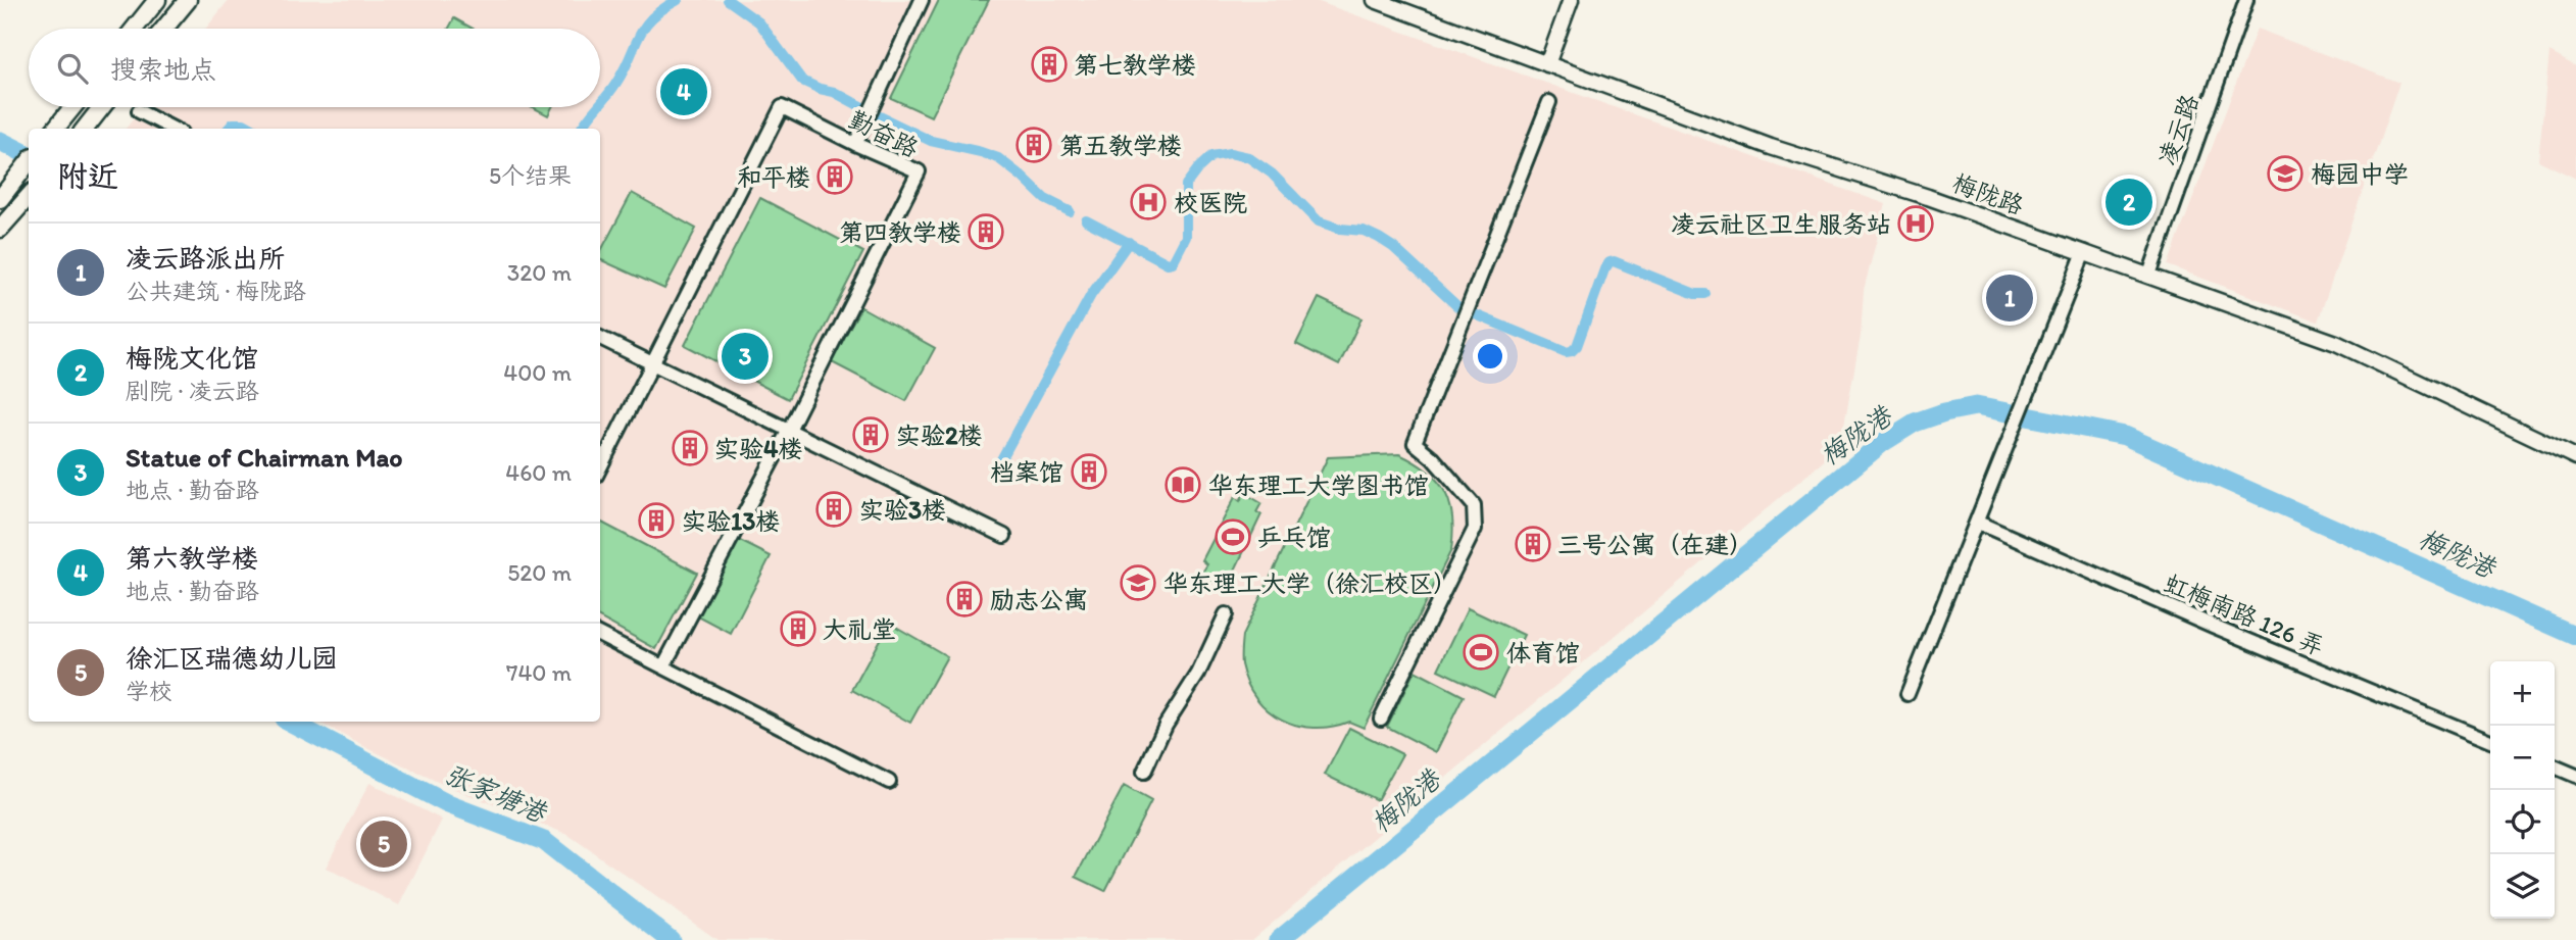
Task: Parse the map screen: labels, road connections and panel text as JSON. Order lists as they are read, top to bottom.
{
  "streets": {
    "street": [
      "凌云路",
      "勤奋路",
      "梅陇路",
      "虹梅南路 126 弄"
    ]
  },
  "crossings": [
    ["凌云路", "梅陇路"]
  ],
  "water": ["梅陇港", "张家塘港"],
  "places": {
    "building": [
      "第七教学楼",
      "第五教学楼",
      "和平楼",
      "第四教学楼",
      "实验2楼",
      "实验4楼",
      "档案馆",
      "实验3楼",
      "实验13楼",
      "三号公寓（在建）",
      "励志公寓",
      "大礼堂"
    ],
    "school or university": ["梅园中学", "华东理工大学（徐汇校区）"],
    "hospital": ["校医院", "凌云社区卫生服务站"],
    "library": ["华东理工大学图书馆"],
    "sports": ["乒乓馆", "体育馆"]
  },
  "page": {
    "search": "搜索地点",
    "pins": [
      "4",
      "2",
      "1",
      "3",
      "5"
    ],
    "heading": ["附近", "5个结果"],
    "list": [
      {
        "mark": "1",
        "name": "凌云路派出所",
        "note": "公共建筑 · 梅陇路",
        "value": "320 m"
      },
      {
        "mark": "2",
        "name": "梅陇文化馆",
        "note": "剧院 · 凌云路",
        "value": "400 m"
      },
      {
        "mark": "3",
        "name": "Statue of Chairman Mao",
        "note": "地点 · 勤奋路",
        "value": "460 m"
      },
      {
        "mark": "4",
        "name": "第六教学楼",
        "note": "地点 · 勤奋路",
        "value": "520 m"
      },
      {
        "mark": "5",
        "name": "徐汇区瑞德幼儿园",
        "note": "学校",
        "value": "740 m"
      }
    ],
    "map_buttons": ["+", "−"]
  }
}
